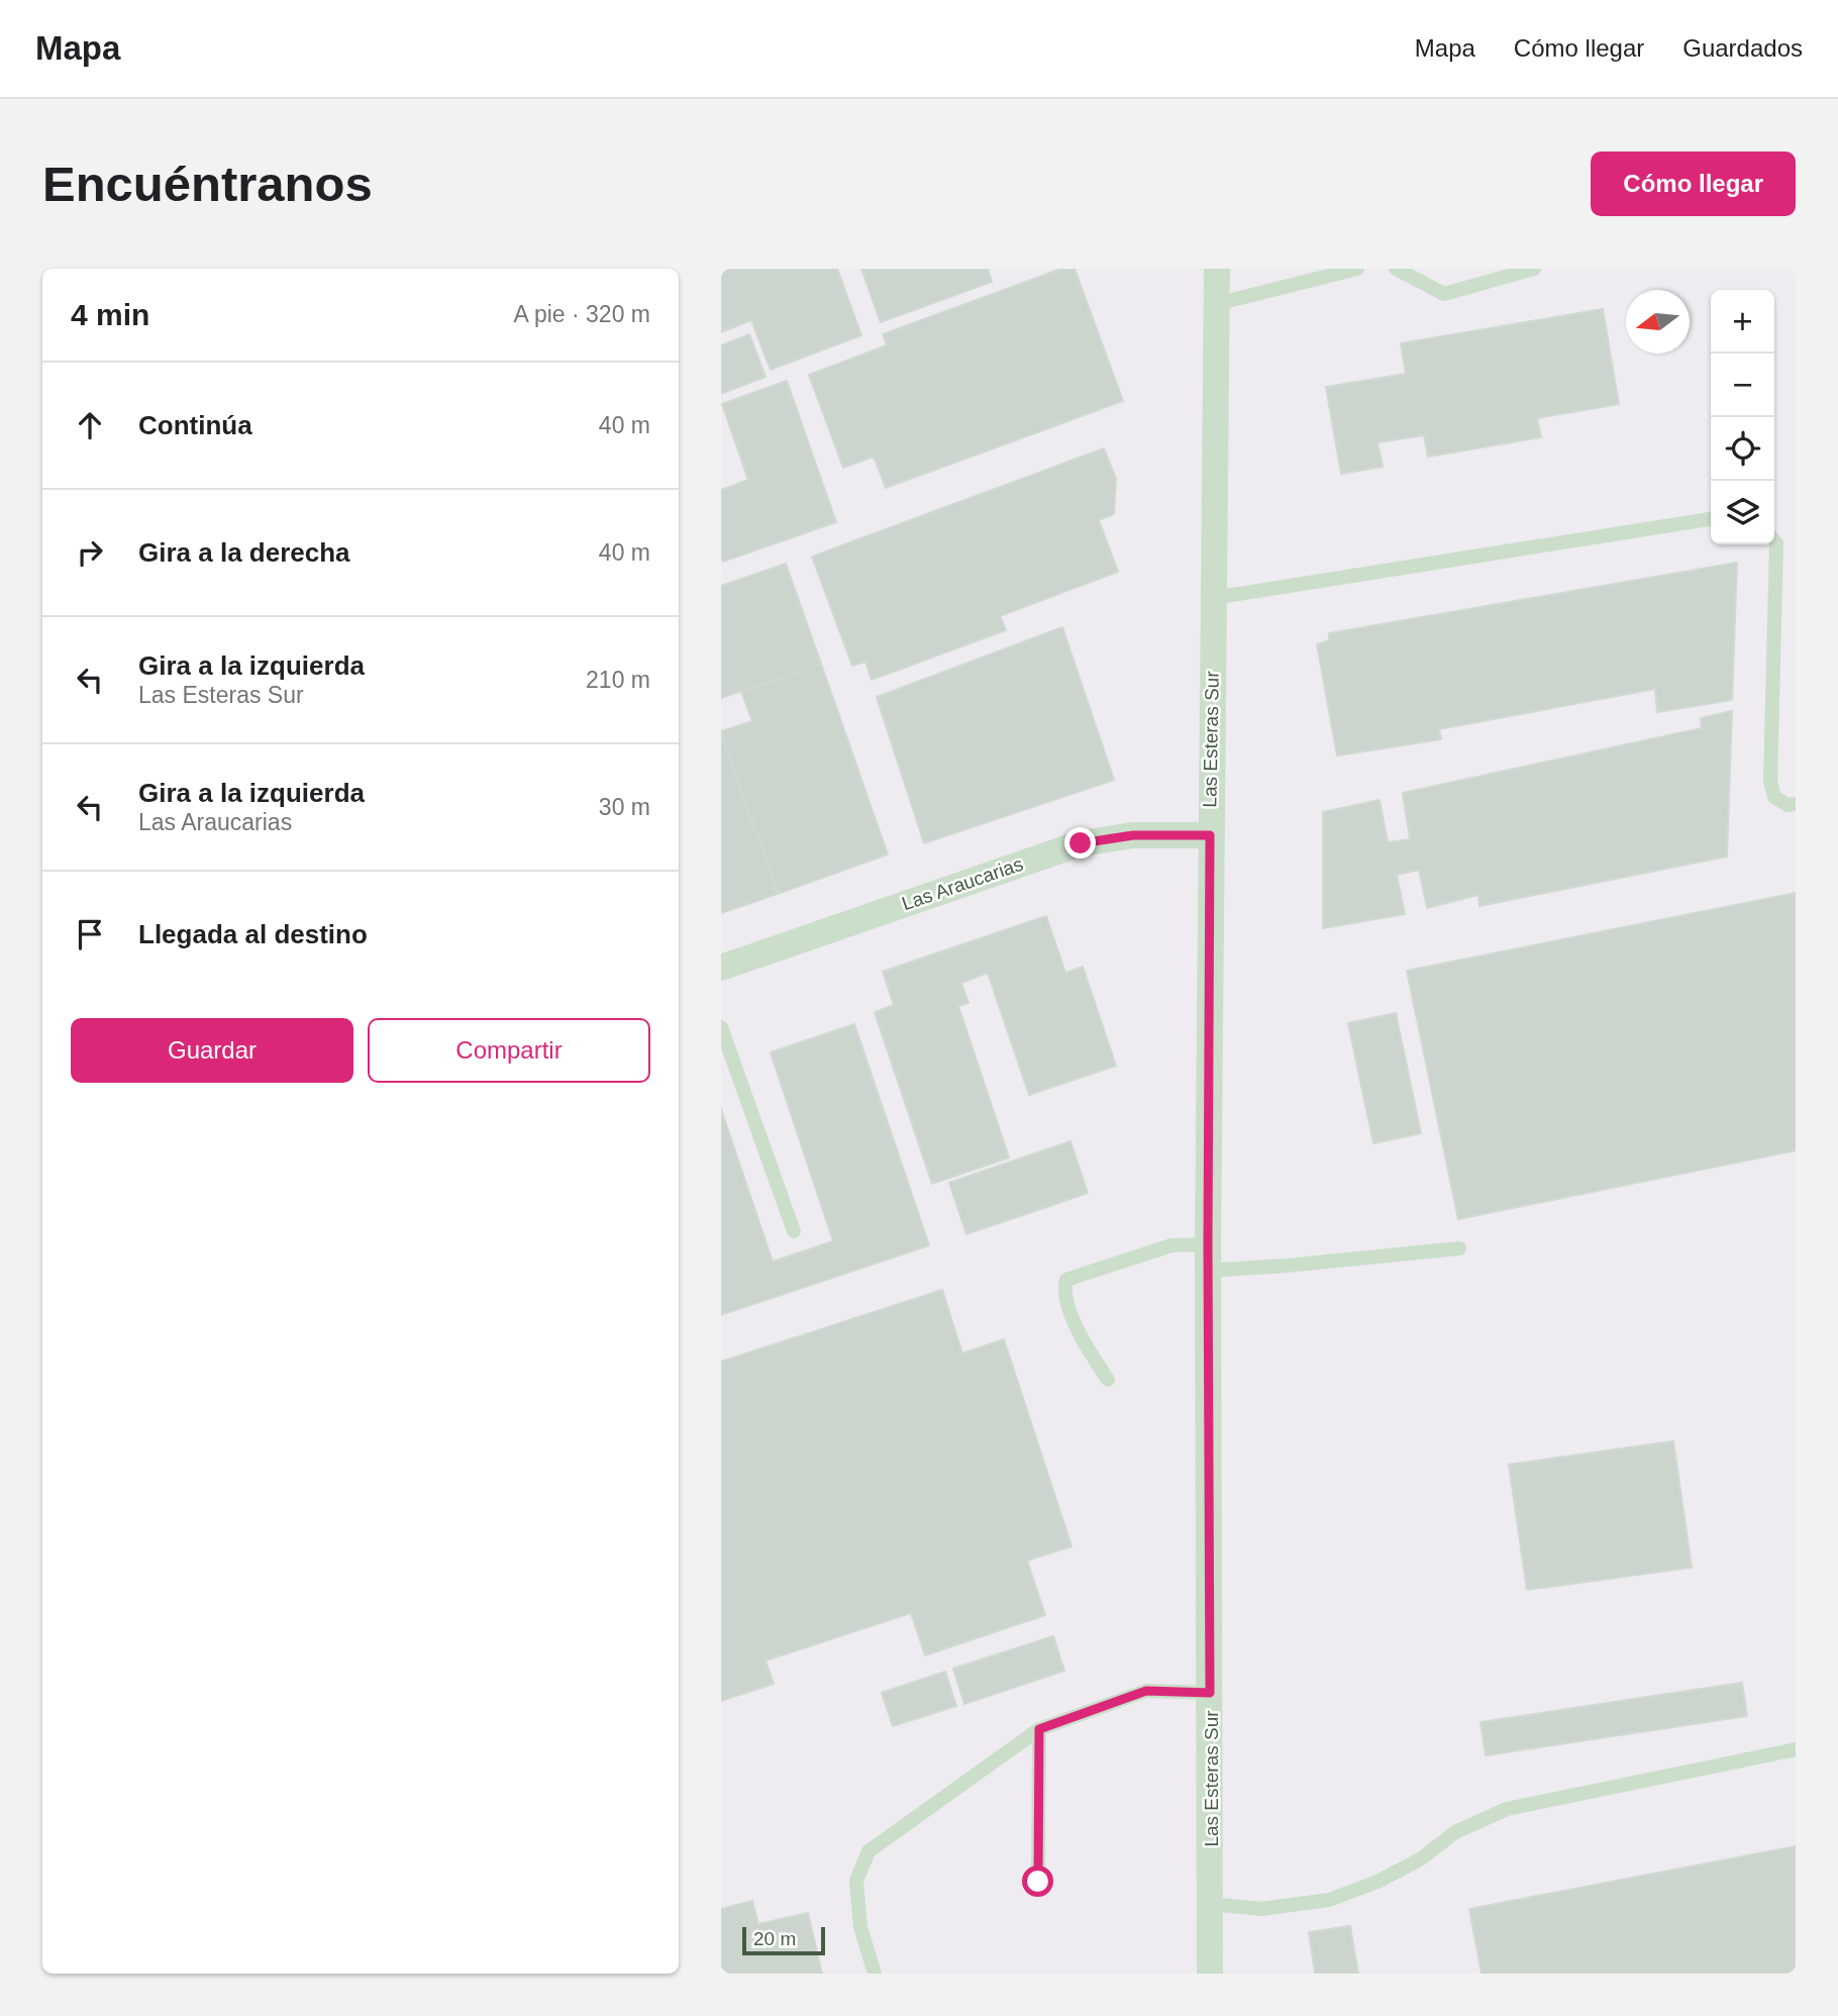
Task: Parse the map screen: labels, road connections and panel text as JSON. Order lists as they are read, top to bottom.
{
  "streets": {
    "street": ["Las Esteras Sur", "Las Araucarias"]
  },
  "crossings": [
    ["Las Esteras Sur", "Las Araucarias"]
  ],
  "scale_bar": "20 m",
  "north": "left",
  "page": {
    "header": "Mapa",
    "nav": ["Mapa", "Cómo llegar", "Guardados"],
    "buttons": [
      "Cómo llegar",
      ["Guardar", "Compartir"]
    ],
    "title": "Encuéntranos",
    "heading": ["4 min", "A pie · 320 m"],
    "map_buttons": ["+", "−"],
    "list": [
      ["Continúa", "40 m"],
      ["Gira a la derecha", "40 m"],
      ["Gira a la izquierda", "Las Esteras Sur", "210 m"],
      ["Gira a la izquierda", "Las Araucarias", "30 m"],
      "Llegada al destino"
    ],
    "scale": "20 m"
  }
}
